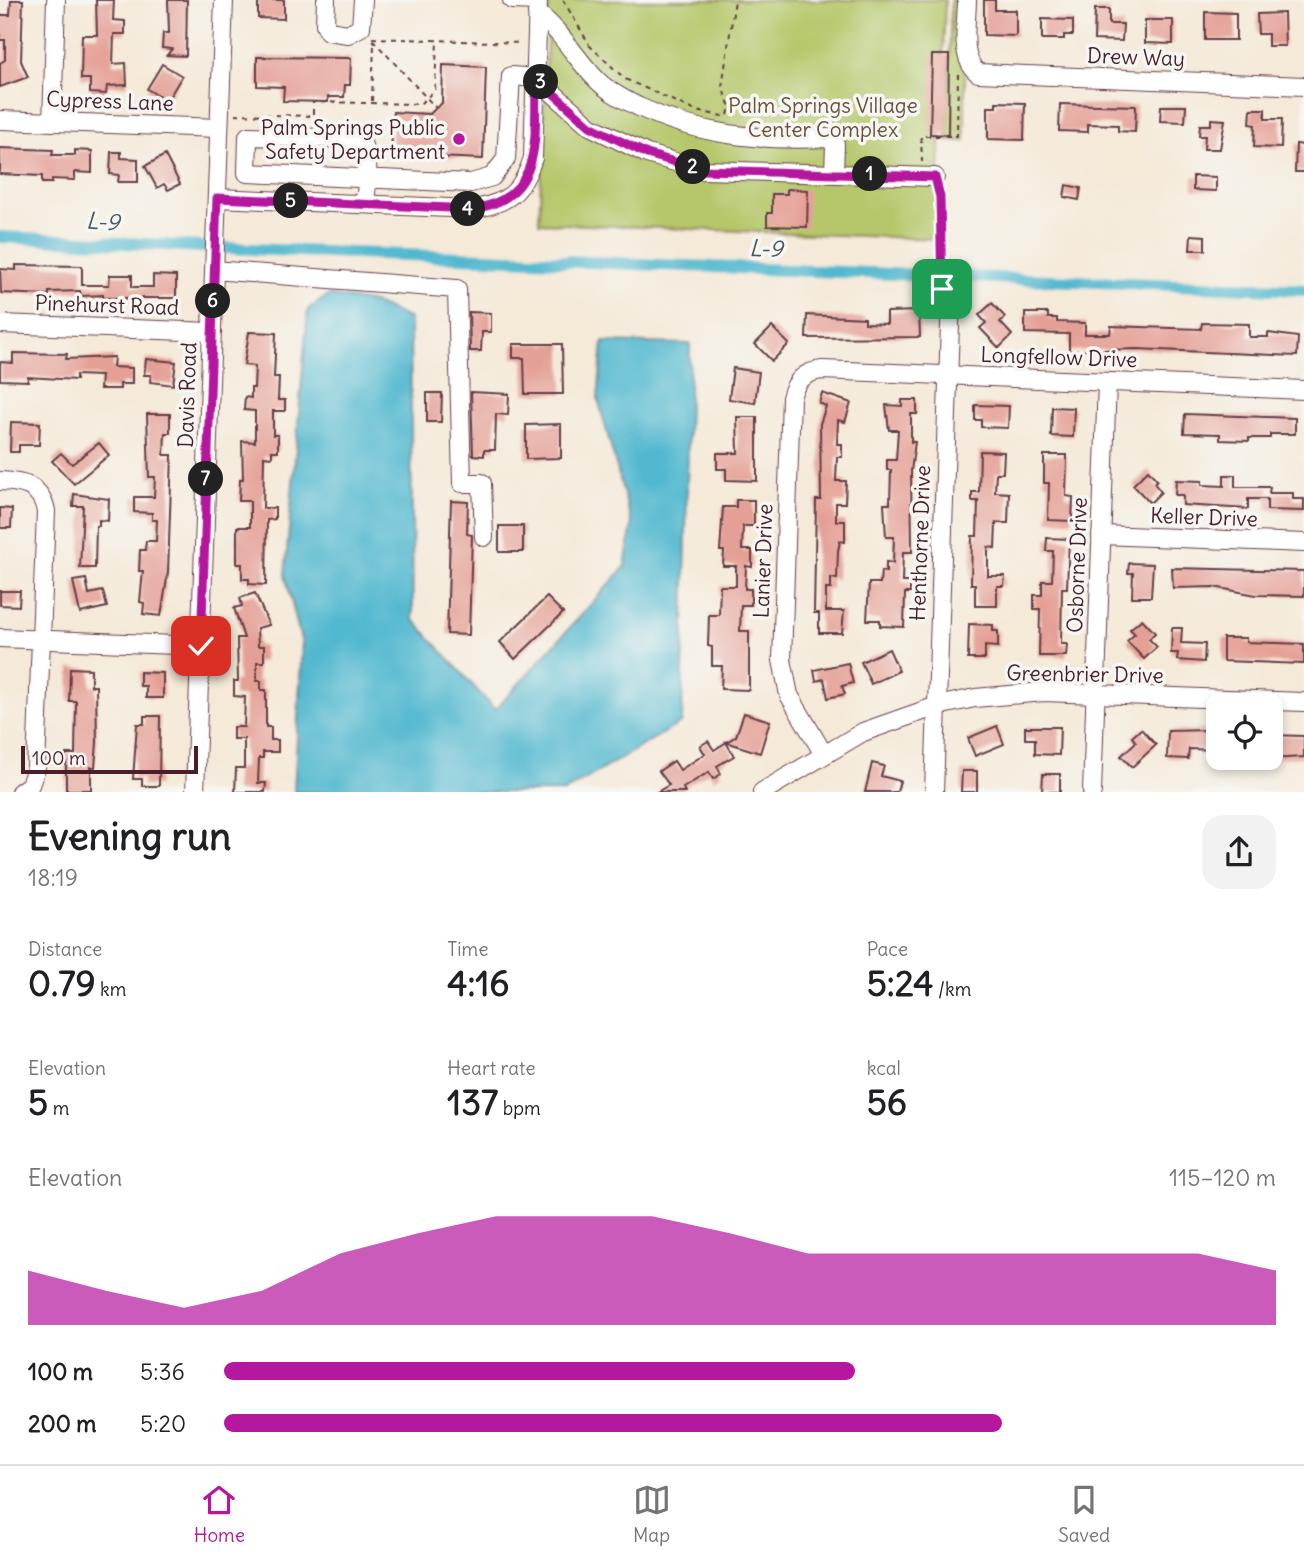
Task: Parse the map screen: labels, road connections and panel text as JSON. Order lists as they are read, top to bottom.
{
  "streets": {
    "street": [
      "Drew Way",
      "Cypress Lane",
      "Pinehurst Road",
      "Longfellow Drive",
      "Davis Road",
      "Keller Drive",
      "Henthorne Drive",
      "Lanier Drive",
      "Osborne Drive",
      "Greenbrier Drive"
    ]
  },
  "crossings": [
    ["Cypress Lane", "Davis Road"],
    ["Pinehurst Road", "Davis Road"],
    ["Longfellow Drive", "Henthorne Drive"],
    ["Longfellow Drive", "Lanier Drive"],
    ["Longfellow Drive", "Osborne Drive"],
    ["Keller Drive", "Osborne Drive"],
    ["Henthorne Drive", "Greenbrier Drive"],
    ["Lanier Drive", "Greenbrier Drive"],
    ["Osborne Drive", "Greenbrier Drive"]
  ],
  "water": ["L-9"],
  "parks": ["Palm Springs Village Center Complex"],
  "places": ["Palm Springs Public Safety Department"],
  "scale_bar": "100 m",
  "page": {
    "pins": [
      "3",
      "2",
      "1",
      "5",
      "4",
      "6",
      "7"
    ],
    "scale": "100 m",
    "heading": ["Evening run", "18:19"],
    "stats": [
      ["Distance", "0.79 km"],
      ["Time", "4:16"],
      ["Pace", "5:24 /km"],
      ["Elevation", "5 m"],
      ["Heart rate", "137 bpm"],
      ["kcal", "56"]
    ],
    "chart": ["Elevation", "115–120 m"],
    "list": [
      {
        "name": "100 m",
        "note": "5:36"
      },
      {
        "name": "200 m",
        "note": "5:20"
      }
    ],
    "tabs": ["Home", "Map", "Saved"]
  }
}
